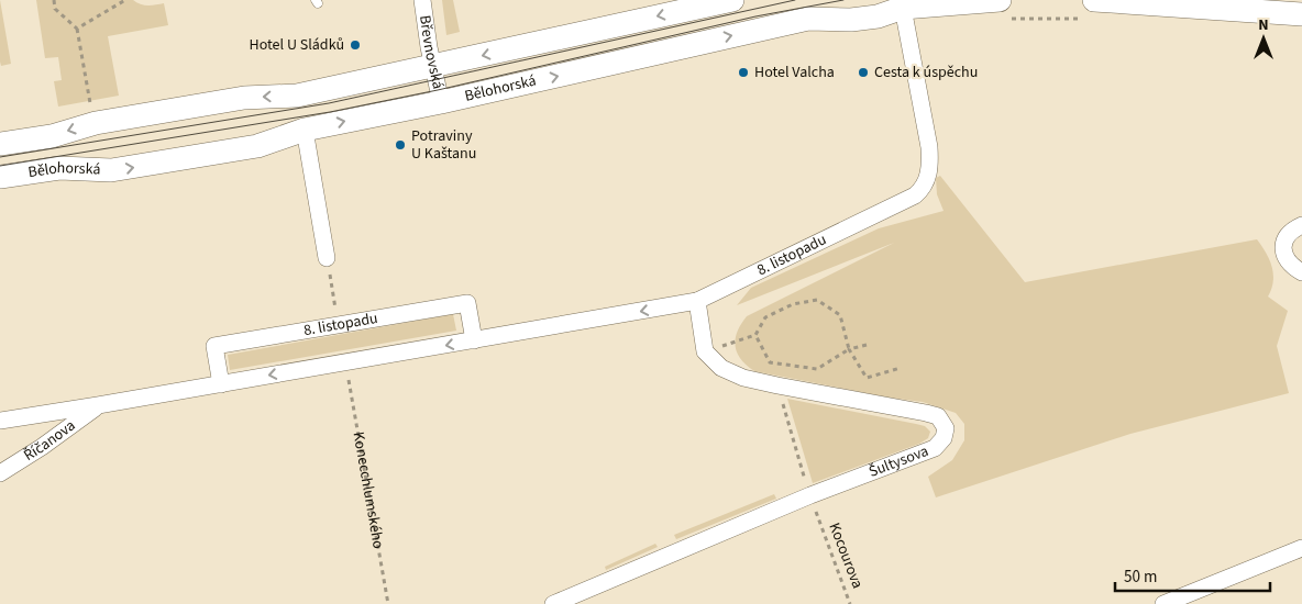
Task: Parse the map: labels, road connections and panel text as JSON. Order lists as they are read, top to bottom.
{
  "streets": {
    "street": [
      "Břevnovská",
      "Bělohorská",
      "8. listopadu",
      "Říčanova",
      "Šultysova"
    ],
    "path": ["Konecchlumského", "Kocourova"]
  },
  "crossings": [
    ["Břevnovská", "Bělohorská"],
    ["Bělohorská", "8. listopadu"],
    ["8. listopadu", "Říčanova"]
  ],
  "places": [
    "Hotel U Sládků",
    "Hotel Valcha",
    "Cesta k úspěchu",
    "Potraviny U Kaštanu"
  ],
  "scale_bar": "50 m",
  "north": "top"
}
